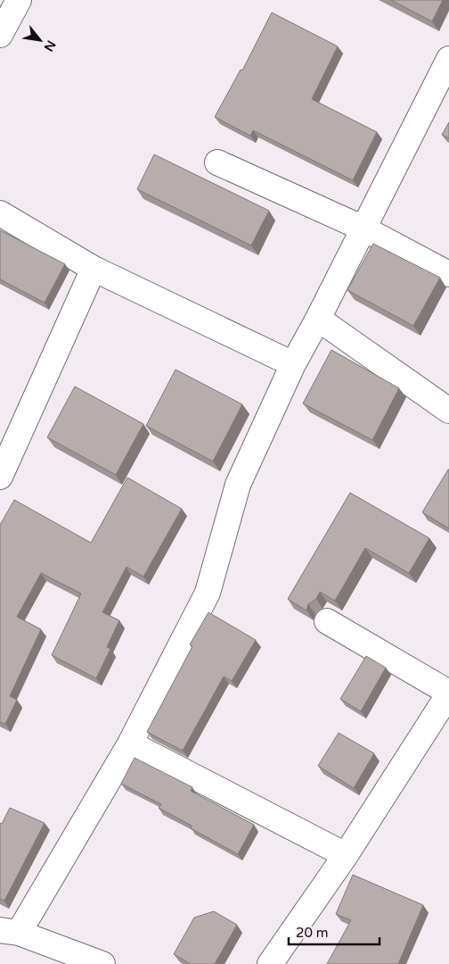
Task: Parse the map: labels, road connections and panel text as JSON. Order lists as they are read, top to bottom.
{
  "scale_bar": "20 m",
  "north": "bottom right"
}
